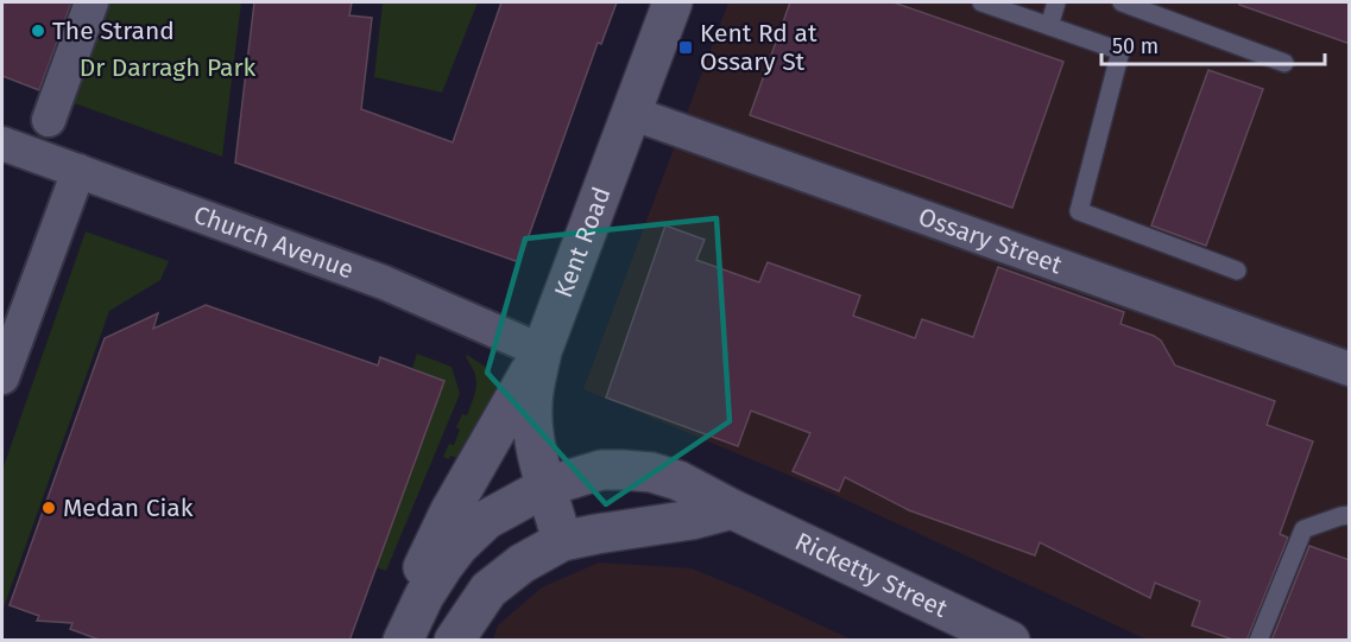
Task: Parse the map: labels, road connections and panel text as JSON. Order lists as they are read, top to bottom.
{
  "streets": {
    "main road": ["Kent Road", "Ricketty Street"],
    "street": ["Ossary Street", "Church Avenue"]
  },
  "crossings": [
    ["Ossary Street", "Kent Road"],
    ["Church Avenue", "Kent Road"],
    ["Kent Road", "Ricketty Street"]
  ],
  "parks": ["Dr Darragh Park"],
  "places": {
    "other": ["The Strand", "Medan Ciak"],
    "transit": ["Kent Rd at Ossary St"]
  },
  "scale_bar": "50 m"
}
